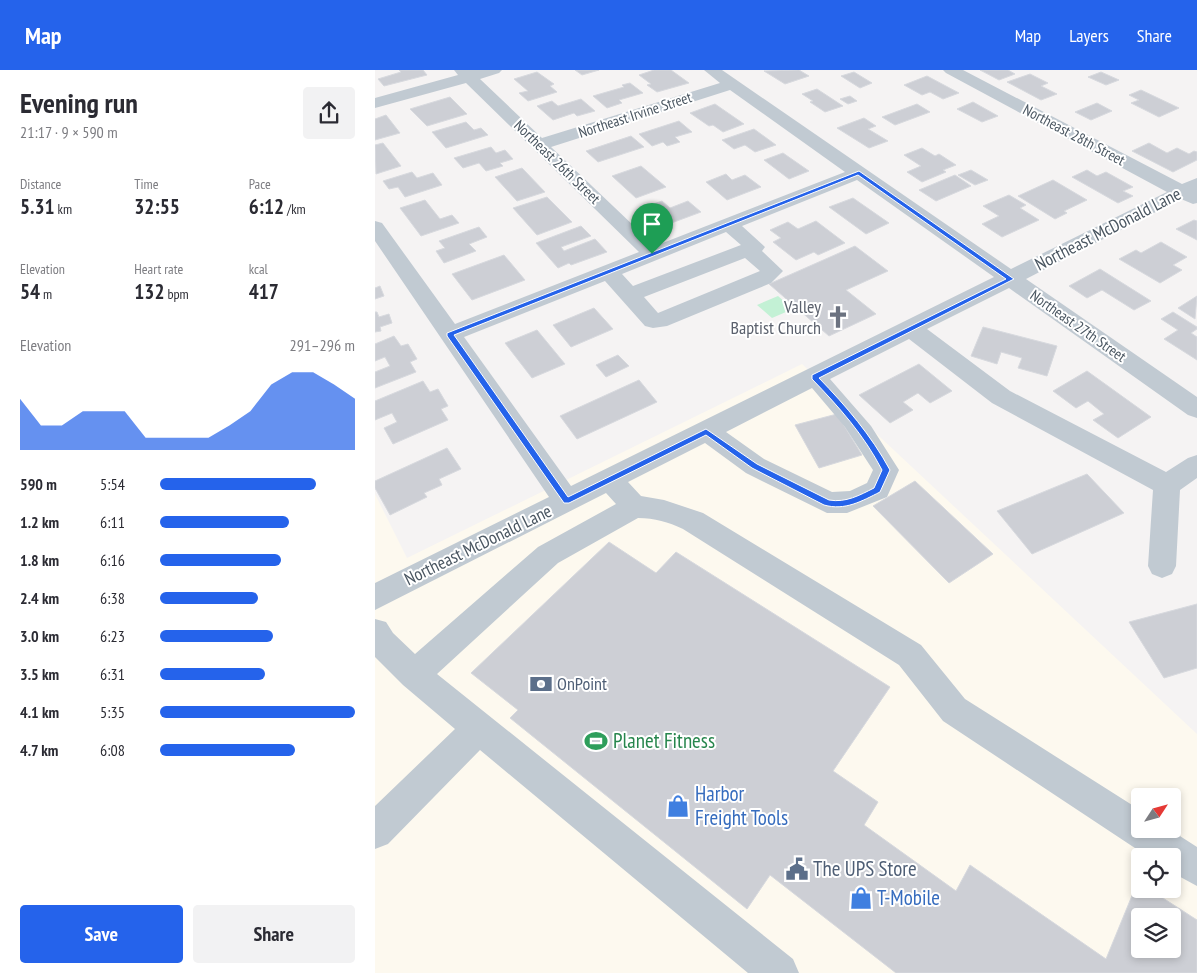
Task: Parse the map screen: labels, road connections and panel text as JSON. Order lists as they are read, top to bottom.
{
  "streets": {
    "street": [
      "Northeast Irvine Street",
      "Northeast 28th Street",
      "Northeast 26th Street",
      "Northeast McDonald Lane",
      "Northeast 27th Street"
    ]
  },
  "crossings": [
    ["Northeast Irvine Street", "Northeast 26th Street"],
    ["Northeast Irvine Street", "Northeast 27th Street"],
    ["Northeast 28th Street", "Northeast McDonald Lane"],
    ["Northeast McDonald Lane", "Northeast 27th Street"]
  ],
  "places": {
    "church": ["Valley Baptist Church"],
    "bank": ["OnPoint"],
    "sports": ["Planet Fitness"],
    "shop": ["Harbor Freight Tools", "T-Mobile"],
    "public building": ["The UPS Store"]
  },
  "north": "top right",
  "page": {
    "header": "Map",
    "nav": ["Map", "Layers", "Share"],
    "heading": ["Evening run", "21:17 · 9 × 590 m"],
    "stats": [
      ["Distance", "5.31 km"],
      ["Time", "32:55"],
      ["Pace", "6:12 /km"],
      ["Elevation", "54 m"],
      ["Heart rate", "132 bpm"],
      ["kcal", "417"]
    ],
    "chart": ["Elevation", "291–296 m"],
    "list": [
      {
        "name": "590 m",
        "note": "5:54"
      },
      {
        "name": "1.2 km",
        "note": "6:11"
      },
      {
        "name": "1.8 km",
        "note": "6:16"
      },
      {
        "name": "2.4 km",
        "note": "6:38"
      },
      {
        "name": "3.0 km",
        "note": "6:23"
      },
      {
        "name": "3.5 km",
        "note": "6:31"
      },
      {
        "name": "4.1 km",
        "note": "5:35"
      },
      {
        "name": "4.7 km",
        "note": "6:08"
      }
    ],
    "buttons": ["Save", "Share"]
  }
}
